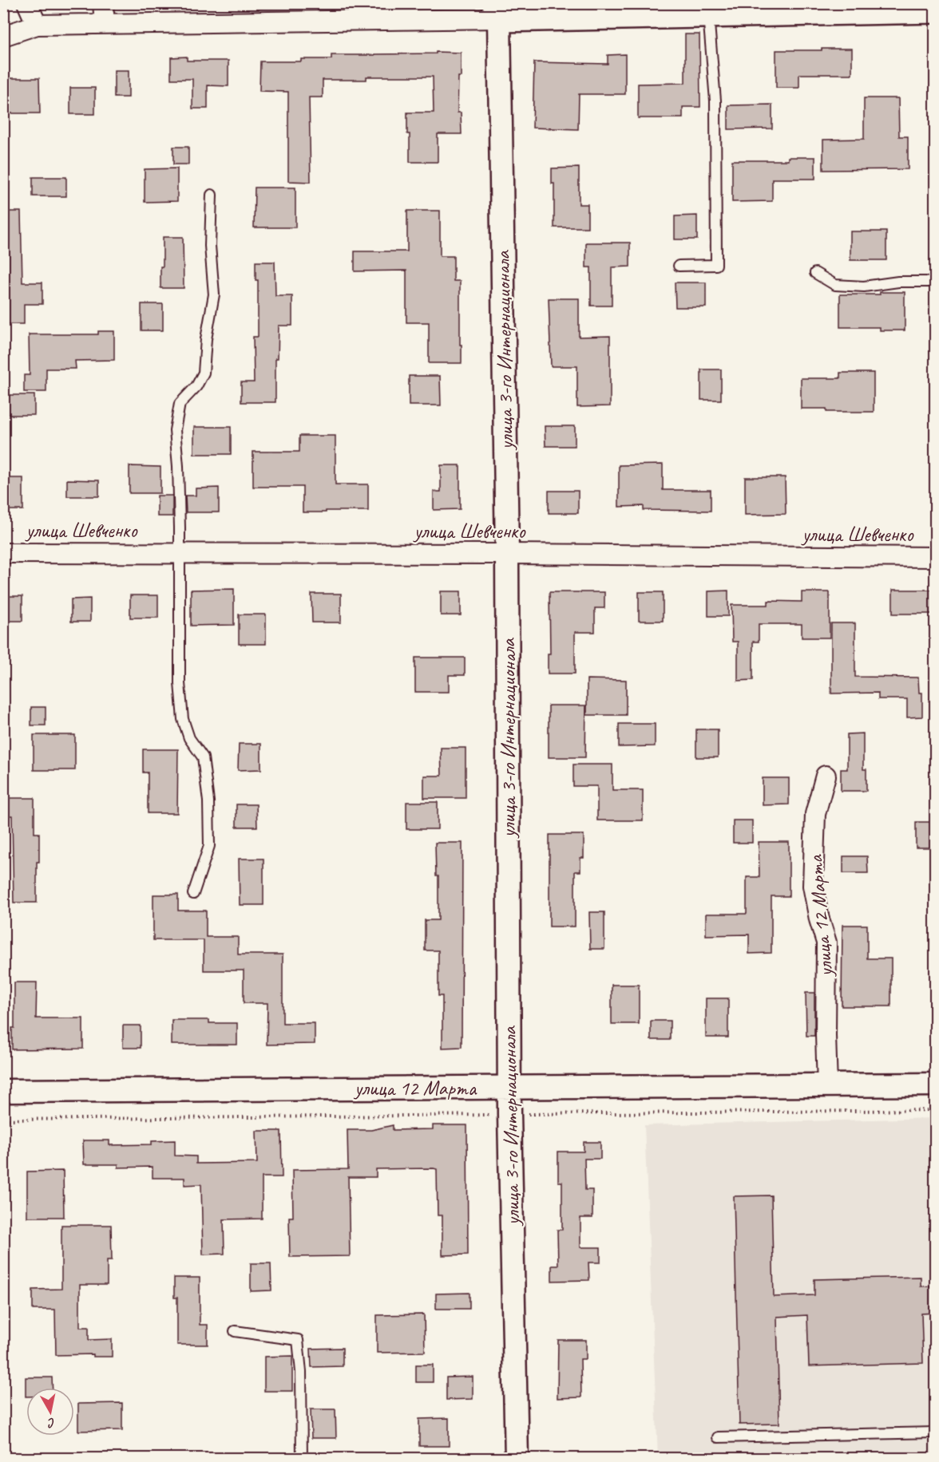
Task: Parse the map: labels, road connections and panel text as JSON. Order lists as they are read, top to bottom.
{
  "streets": {
    "street": ["улица 3-го Интернационала", "улица Шевченко", "улица 12 Марта"]
  },
  "crossings": [
    ["улица 3-го Интернационала", "улица Шевченко"],
    ["улица 3-го Интернационала", "улица 12 Марта"]
  ],
  "north": "bottom"
}
